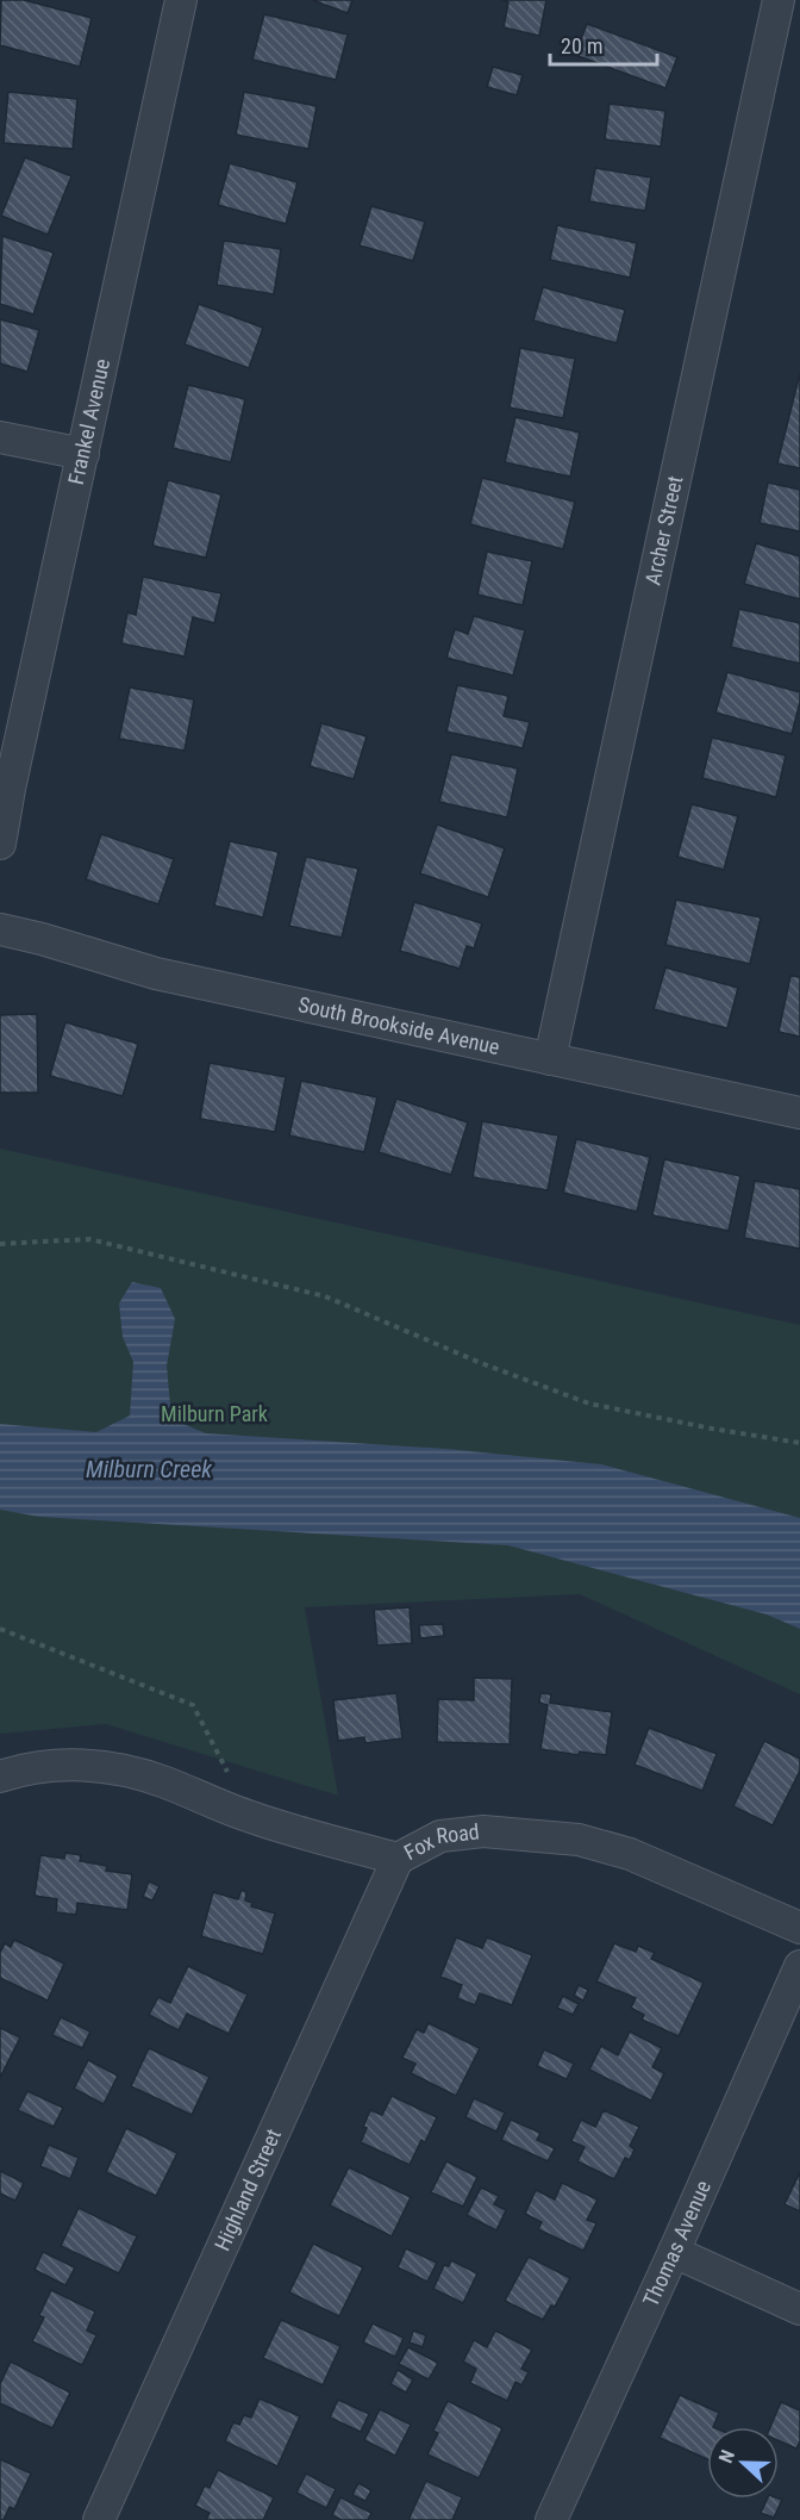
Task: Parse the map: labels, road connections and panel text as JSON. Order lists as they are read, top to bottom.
{
  "streets": {
    "street": [
      "Frankel Avenue",
      "Archer Street",
      "South Brookside Avenue",
      "Fox Road",
      "Highland Street",
      "Thomas Avenue"
    ]
  },
  "crossings": [
    ["Archer Street", "South Brookside Avenue"],
    ["Fox Road", "Highland Street"]
  ],
  "water": ["Milburn Creek"],
  "parks": ["Milburn Park"],
  "scale_bar": "20 m",
  "north": "left"
}
